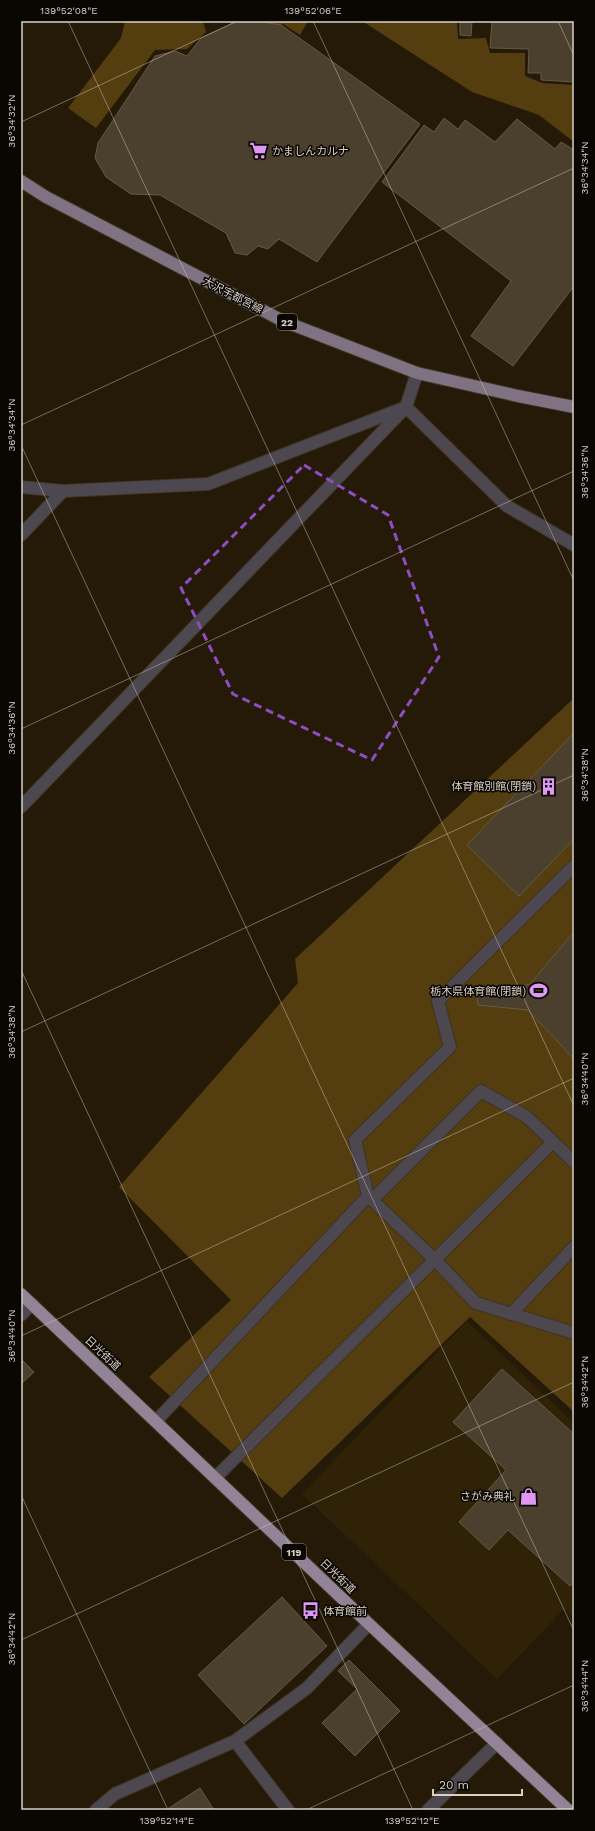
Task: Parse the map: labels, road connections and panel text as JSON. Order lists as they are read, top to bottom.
{
  "streets": {
    "highway": ["日光街道", "119"],
    "main road": ["大沢宇都宮線", "22"]
  },
  "places": {
    "supermarket": ["かましんカルナ"],
    "building": ["体育館別館(閉鎖)"],
    "sports": ["栃木県体育館(閉鎖)"],
    "shop": ["さがみ典礼"],
    "bus stop": ["体育館前"]
  },
  "scale_bar": "20 m",
  "coordinates": [
    "139°52'08\"E",
    "139°52'06\"E",
    "36°34'32\"N",
    "36°34'34\"N",
    "36°34'36\"N",
    "36°34'38\"N",
    "36°34'40\"N",
    "36°34'42\"N",
    "36°34'44\"N",
    "139°52'14\"E",
    "139°52'12\"E"
  ]
}
